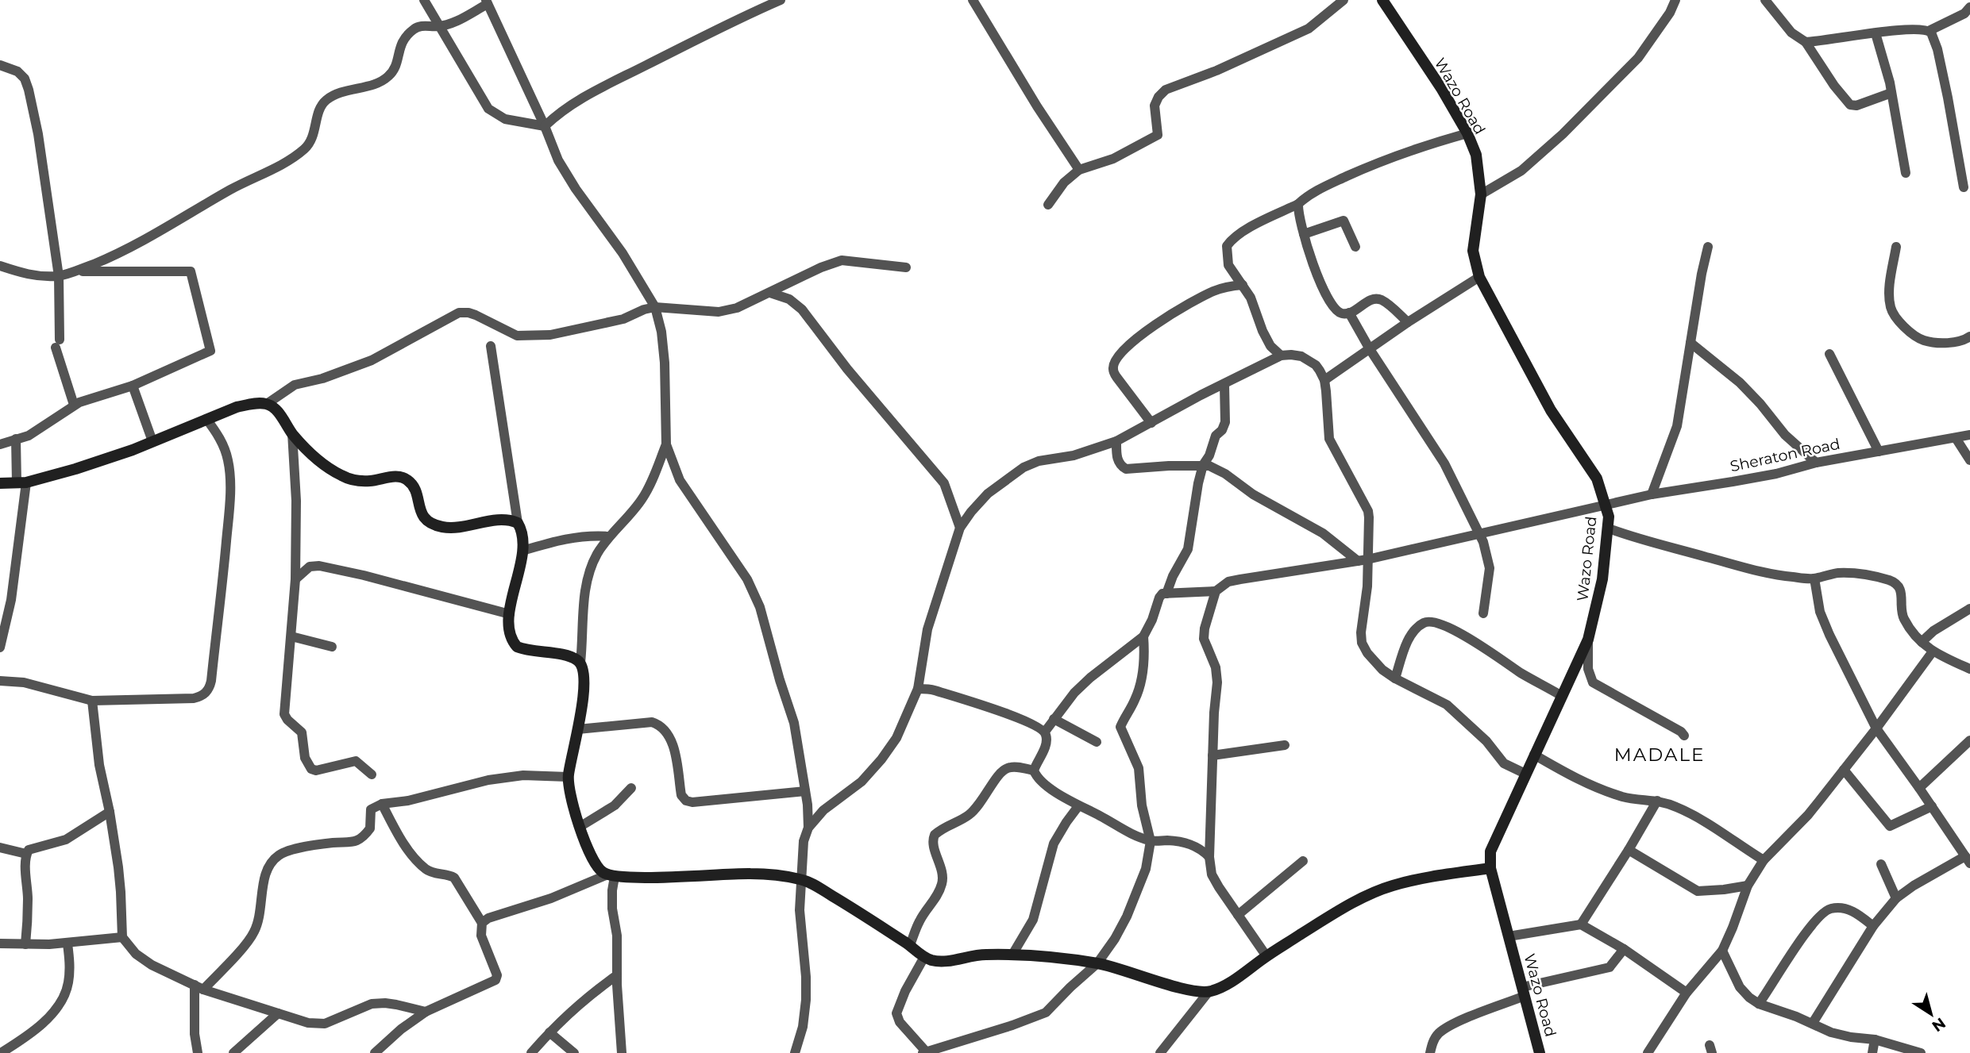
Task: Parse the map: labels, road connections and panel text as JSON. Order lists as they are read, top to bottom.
{
  "streets": {
    "street": ["Wazo Road", "Sheraton Road"]
  },
  "crossings": [
    ["Wazo Road", "Sheraton Road"]
  ],
  "districts": ["MADALE"],
  "north": "bottom right"
}
